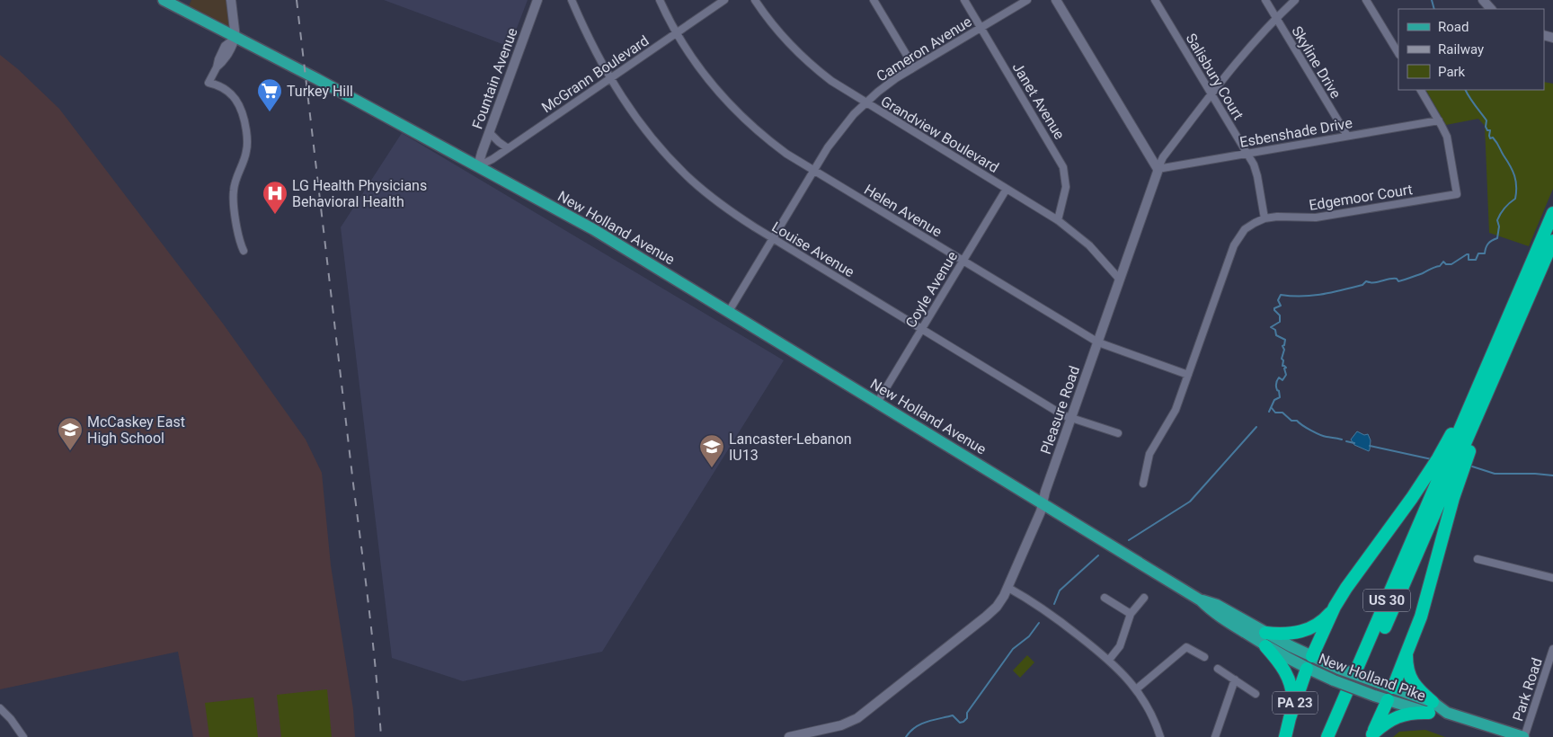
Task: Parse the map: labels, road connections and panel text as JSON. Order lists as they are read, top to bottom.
{
  "streets": {
    "highway": ["US 30", "PA 23"],
    "main road": ["New Holland Avenue", "New Holland Pike"],
    "street": [
      "Cameron Avenue",
      "Skyline Drive",
      "McGrann Boulevard",
      "Salisbury Court",
      "Fountain Avenue",
      "Janet Avenue",
      "Esbenshade Drive",
      "Grandview Boulevard",
      "Edgemoor Court",
      "Helen Avenue",
      "Louise Avenue",
      "Coyle Avenue",
      "Pleasure Road",
      "Park Road"
    ]
  },
  "crossings": [
    ["Cameron Avenue", "Janet Avenue"],
    ["Cameron Avenue", "Grandview Boulevard"],
    ["Cameron Avenue", "Helen Avenue"],
    ["Cameron Avenue", "New Holland Avenue"],
    ["Cameron Avenue", "Louise Avenue"],
    ["Skyline Drive", "Esbenshade Drive"],
    ["McGrann Boulevard", "Fountain Avenue"],
    ["McGrann Boulevard", "Helen Avenue"],
    ["McGrann Boulevard", "New Holland Avenue"],
    ["McGrann Boulevard", "Louise Avenue"],
    ["Salisbury Court", "Esbenshade Drive"],
    ["Salisbury Court", "Edgemoor Court"],
    ["Fountain Avenue", "New Holland Avenue"],
    ["Janet Avenue", "Grandview Boulevard"],
    ["Esbenshade Drive", "Edgemoor Court"],
    ["Esbenshade Drive", "Pleasure Road"],
    ["Grandview Boulevard", "Coyle Avenue"],
    ["Grandview Boulevard", "Pleasure Road"],
    ["Edgemoor Court", "Helen Avenue"],
    ["Helen Avenue", "Coyle Avenue"],
    ["Helen Avenue", "Pleasure Road"],
    ["New Holland Avenue", "Coyle Avenue"],
    ["New Holland Avenue", "Pleasure Road"],
    ["New Holland Avenue", "New Holland Pike"],
    ["Louise Avenue", "Coyle Avenue"],
    ["Louise Avenue", "Pleasure Road"],
    ["Pleasure Road", "New Holland Pike"],
    ["New Holland Pike", "Park Road"],
    ["New Holland Pike", "PA 23"]
  ],
  "places": {
    "supermarket": ["Turkey Hill"],
    "hospital": ["LG Health Physicians Behavioral Health"],
    "school or university": ["McCaskey East High School", "Lancaster-Lebanon IU13"]
  },
  "legend": ["Road", "Railway", "Park"]
}
